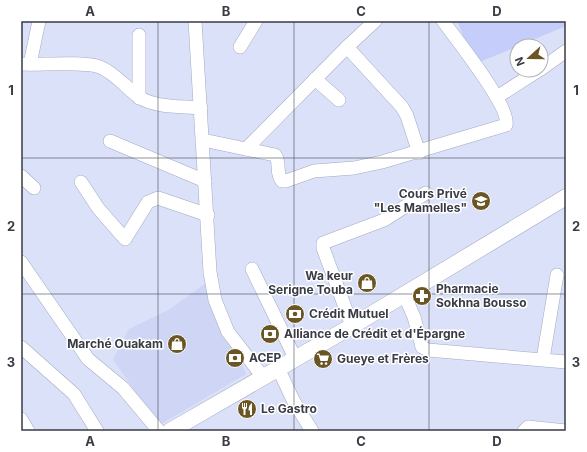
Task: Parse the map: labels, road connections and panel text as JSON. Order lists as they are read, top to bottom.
{
  "places": {
    "school or university": ["Cours Privé \"Les Mamelles\""],
    "shop": ["Wa keur Serigne Touba", "Marché Ouakam"],
    "pharmacy": ["Pharmacie Sokhna Bousso"],
    "bank": ["Crédit Mutuel", "Alliance de Crédit et d'Épargne", "ACEP"],
    "supermarket": ["Gueye et Frères"],
    "restaurant": ["Le Gastro"]
  },
  "north": "left",
  "grid": {
    "columns": [
      "A",
      "B",
      "C",
      "D"
    ],
    "rows": ["1", "2", "3"]
  }
}
